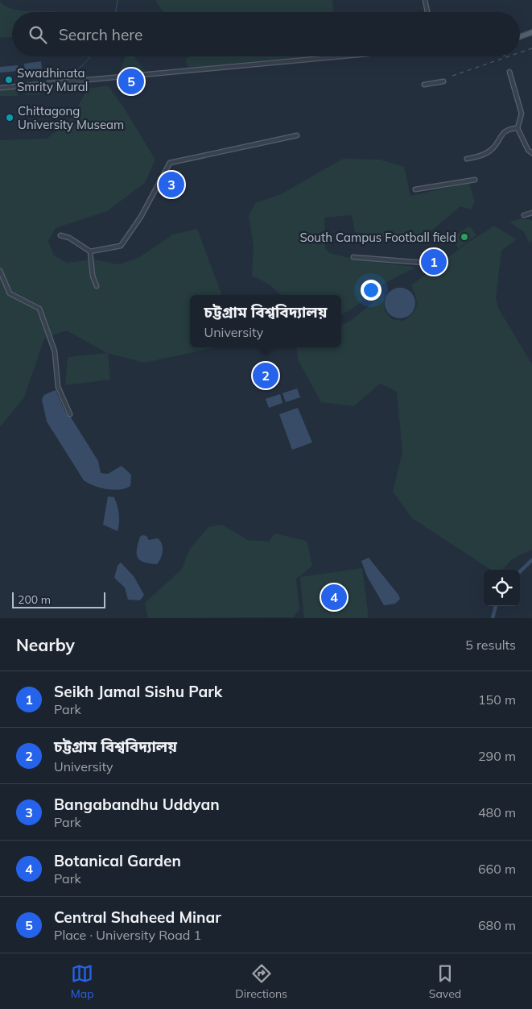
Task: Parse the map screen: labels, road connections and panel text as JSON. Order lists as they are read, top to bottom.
{
  "places": ["Swadhinata Smrity Mural", "Chittagong University Museam", "South Campus Football field"],
  "scale_bar": "200 m",
  "page": {
    "search": "Search here",
    "pins": [
      "5",
      "3",
      "1",
      "2",
      "4"
    ],
    "popup": ["চট্টগ্রাম বিশ্ববিদ্যালয়", "University"],
    "scale": "200 m",
    "heading": ["Nearby", "5 results"],
    "list": [
      {
        "mark": "1",
        "name": "Seikh Jamal Sishu Park",
        "note": "Park",
        "value": "150 m"
      },
      {
        "mark": "2",
        "name": "চট্টগ্রাম বিশ্ববিদ্যালয়",
        "note": "University",
        "value": "290 m"
      },
      {
        "mark": "3",
        "name": "Bangabandhu Uddyan",
        "note": "Park",
        "value": "480 m"
      },
      {
        "mark": "4",
        "name": "Botanical Garden",
        "note": "Park",
        "value": "660 m"
      },
      {
        "mark": "5",
        "name": "Central Shaheed Minar",
        "note": "Place · University Road 1",
        "value": "680 m"
      }
    ],
    "nav": ["Map", "Directions", "Saved"]
  }
}
